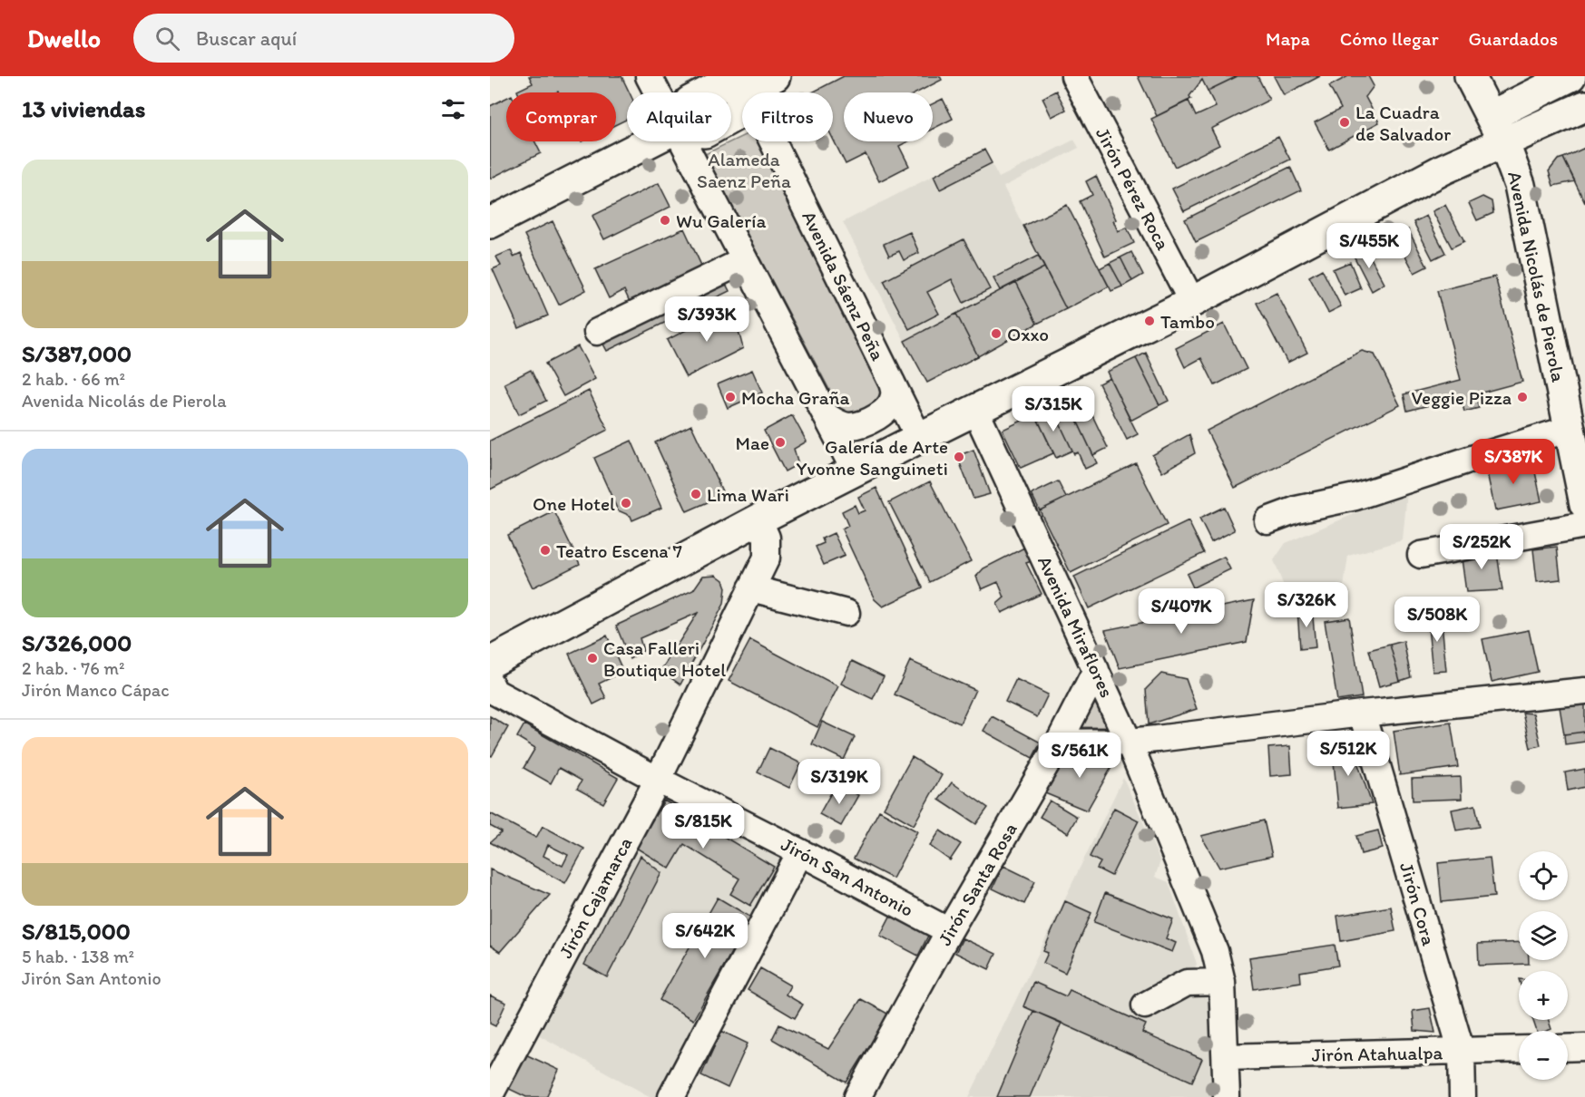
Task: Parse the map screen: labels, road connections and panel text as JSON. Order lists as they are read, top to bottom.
{
  "streets": {
    "main road": ["Avenida Nicolás de Pierola"],
    "street": [
      "Jirón Pérez Roca",
      "Avenida Sáenz Peña",
      "Avenida Miraflores",
      "Jirón San Antonio",
      "Jirón Santa Rosa",
      "Jirón Cajamarca",
      "Jirón Cora",
      "Jirón Atahualpa"
    ]
  },
  "crossings": [
    ["Avenida Miraflores", "Jirón Santa Rosa"],
    ["Avenida Miraflores", "Jirón Atahualpa"],
    ["Jirón San Antonio", "Jirón Santa Rosa"],
    ["Jirón San Antonio", "Jirón Cajamarca"],
    ["Jirón Cora", "Jirón Atahualpa"]
  ],
  "parks": ["Alameda Saenz Peña"],
  "places": [
    "La Cuadra de Salvador",
    "Wu Galería",
    "Tambo",
    "Oxxo",
    "Mocha Graña",
    "Veggie Pizza",
    "Mae",
    "Galería de Arte Yvonne Sanguineti",
    "Lima Wari",
    "One Hotel",
    "Teatro Escena 7",
    "Casa Falleri Boutique Hotel"
  ],
  "page": {
    "header": "Dwello",
    "search": "Buscar aquí",
    "nav": ["Mapa", "Cómo llegar", "Guardados"],
    "heading": "13 viviendas",
    "chip": [
      "Comprar",
      "Alquilar",
      "Filtros",
      "Nuevo"
    ],
    "list": [
      {
        "name": "S/387,000",
        "note": "2 hab. · 66 m² · Avenida Nicolás de Pierola"
      },
      {
        "name": "S/326,000",
        "note": "2 hab. · 76 m² · Jirón Manco Cápac"
      },
      {
        "name": "S/815,000",
        "note": "5 hab. · 138 m² · Jirón San Antonio"
      }
    ],
    "price": [
      "S/455K",
      "S/393K",
      "S/315K",
      "S/387K",
      "S/252K",
      "S/326K",
      "S/407K",
      "S/508K",
      "S/512K",
      "S/561K",
      "S/319K",
      "S/815K",
      "S/642K"
    ],
    "map_buttons": ["+", "−"]
  }
}
